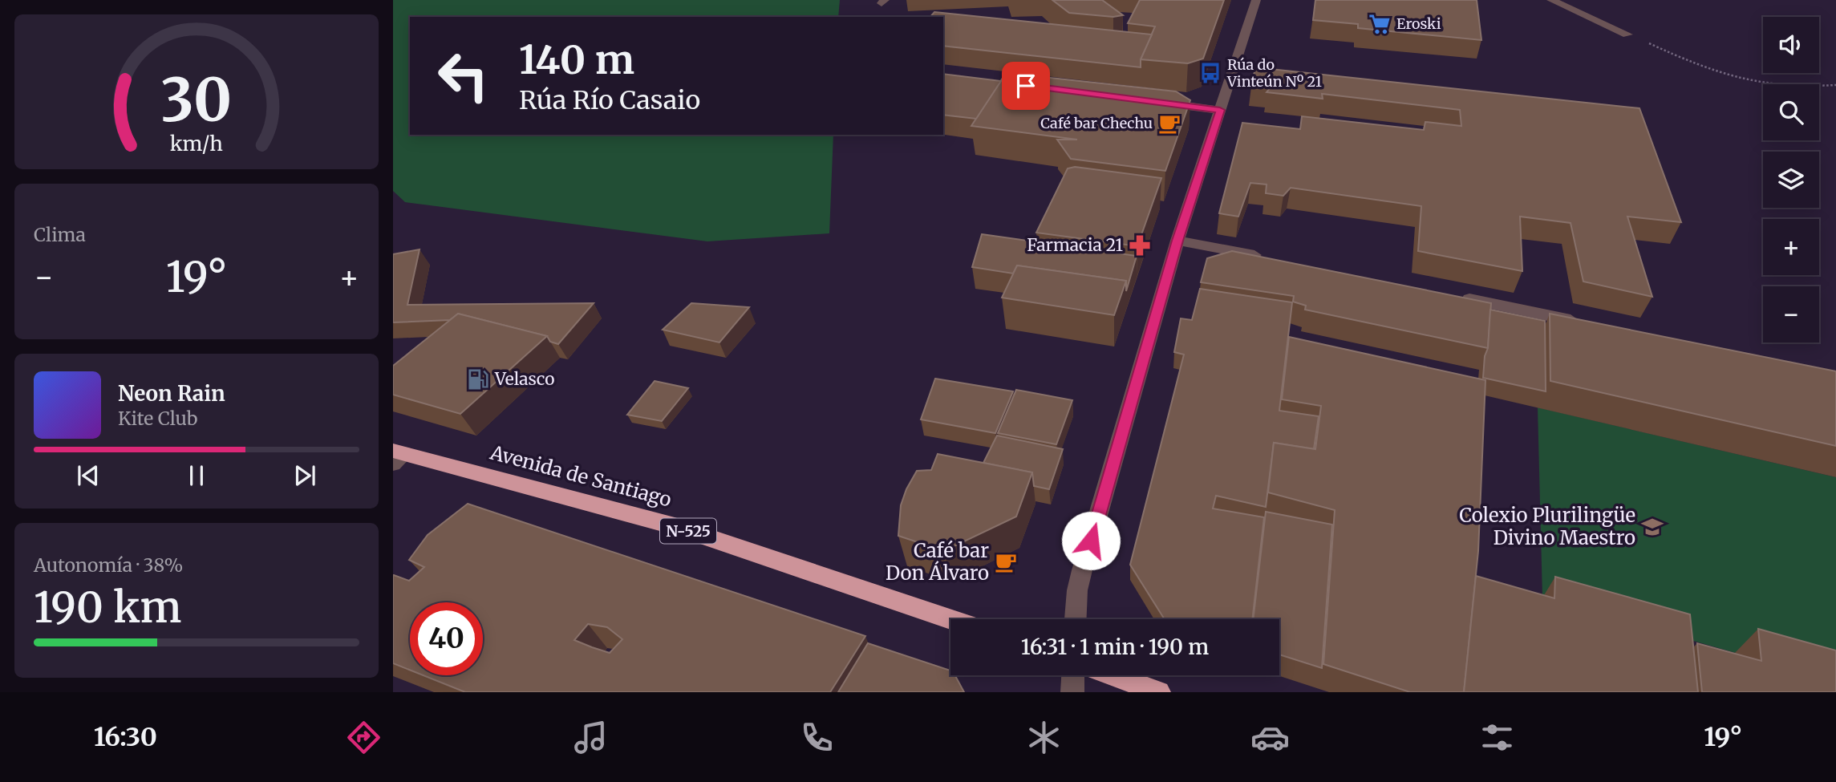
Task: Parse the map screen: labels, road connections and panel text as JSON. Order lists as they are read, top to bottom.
{
  "streets": {
    "highway": ["Avenida de Santiago", "N-525"]
  },
  "places": {
    "supermarket": ["Eroski"],
    "bus stop": ["Rúa do Vinteún Nº 21"],
    "cafe": ["Café bar Chechu", "Café bar Don Álvaro"],
    "pharmacy": ["Farmacia 21"],
    "fuel station": ["Velasco"],
    "school or university": ["Colexio Plurilingüe Divino Maestro"]
  },
  "page": {
    "map_buttons": ["+", "−"],
    "turn": ["140 m", "Rúa Río Casaio"],
    "tile": [
      "Clima",
      ["Autonomía · 38%", "190 km"]
    ],
    "heat": ["−", "19°", "+"],
    "song": ["Neon Rain", "Kite Club"],
    "limit": "40",
    "trip": "16:31 · 1 min · 190 m",
    "tabs": ["16:30", "19°"],
    "gauge": ["30", "km/h"]
  }
}
